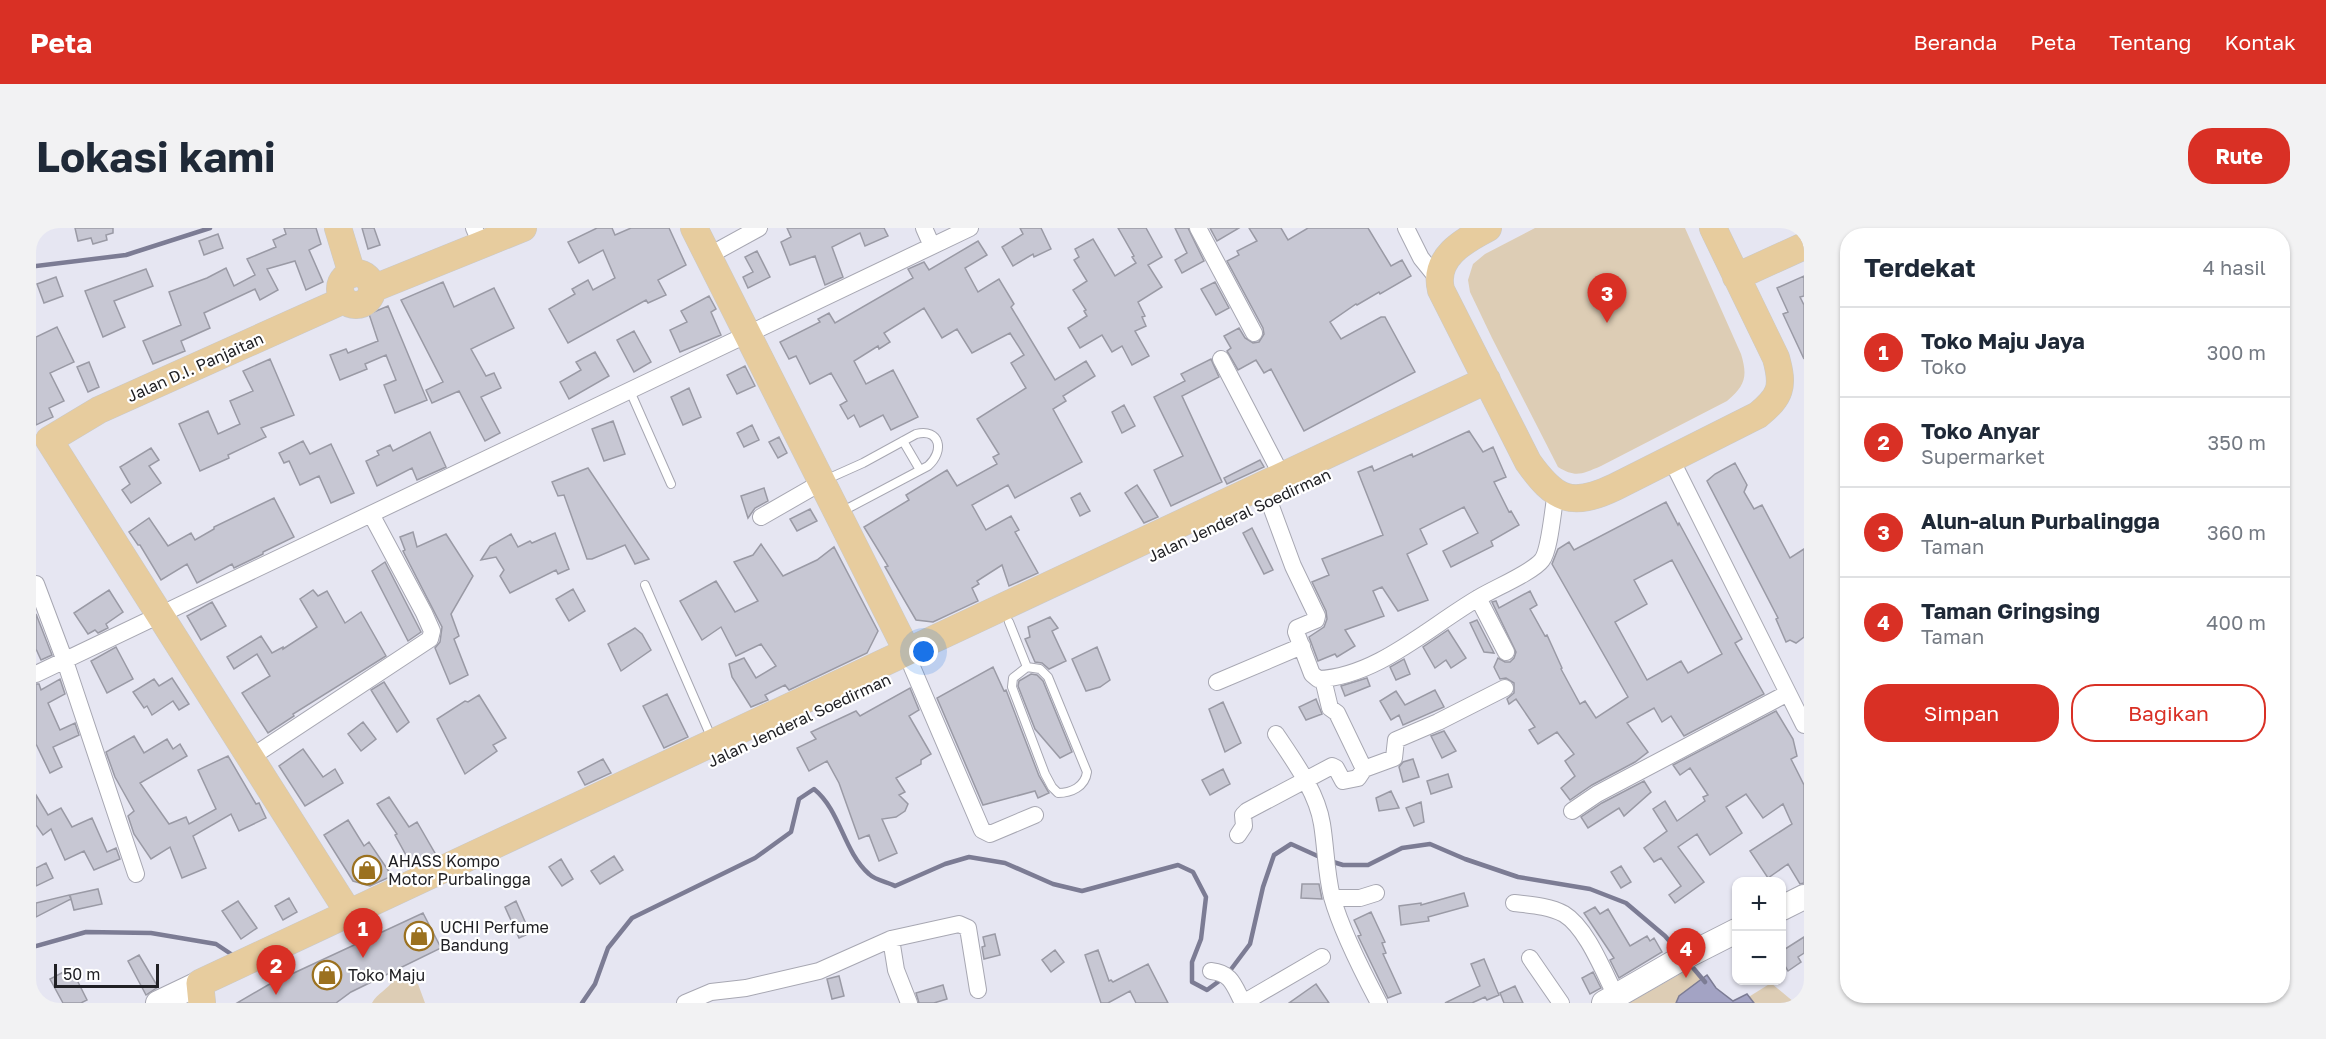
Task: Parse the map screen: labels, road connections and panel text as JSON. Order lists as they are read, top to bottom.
{
  "streets": {
    "main road": ["Jalan D.I. Panjaitan", "Jalan Jenderal Soedirman"]
  },
  "places": {
    "shop": ["AHASS Kompo Motor Purbalingga", "UCHI Perfume Bandung", "Toko Maju"]
  },
  "scale_bar": "50 m",
  "page": {
    "header": "Peta",
    "nav": [
      "Beranda",
      "Peta",
      "Tentang",
      "Kontak"
    ],
    "buttons": [
      "Rute",
      ["Simpan", "Bagikan"]
    ],
    "title": "Lokasi kami",
    "heading": ["Terdekat", "4 hasil"],
    "pins": [
      "3",
      "1",
      "4",
      "2"
    ],
    "list": [
      {
        "mark": "1",
        "name": "Toko Maju Jaya",
        "note": "Toko",
        "value": "300 m"
      },
      {
        "mark": "2",
        "name": "Toko Anyar",
        "note": "Supermarket",
        "value": "350 m"
      },
      {
        "mark": "3",
        "name": "Alun-alun Purbalingga",
        "note": "Taman",
        "value": "360 m"
      },
      {
        "mark": "4",
        "name": "Taman Gringsing",
        "note": "Taman",
        "value": "400 m"
      }
    ],
    "map_buttons": ["+", "−"],
    "scale": "50 m"
  }
}
